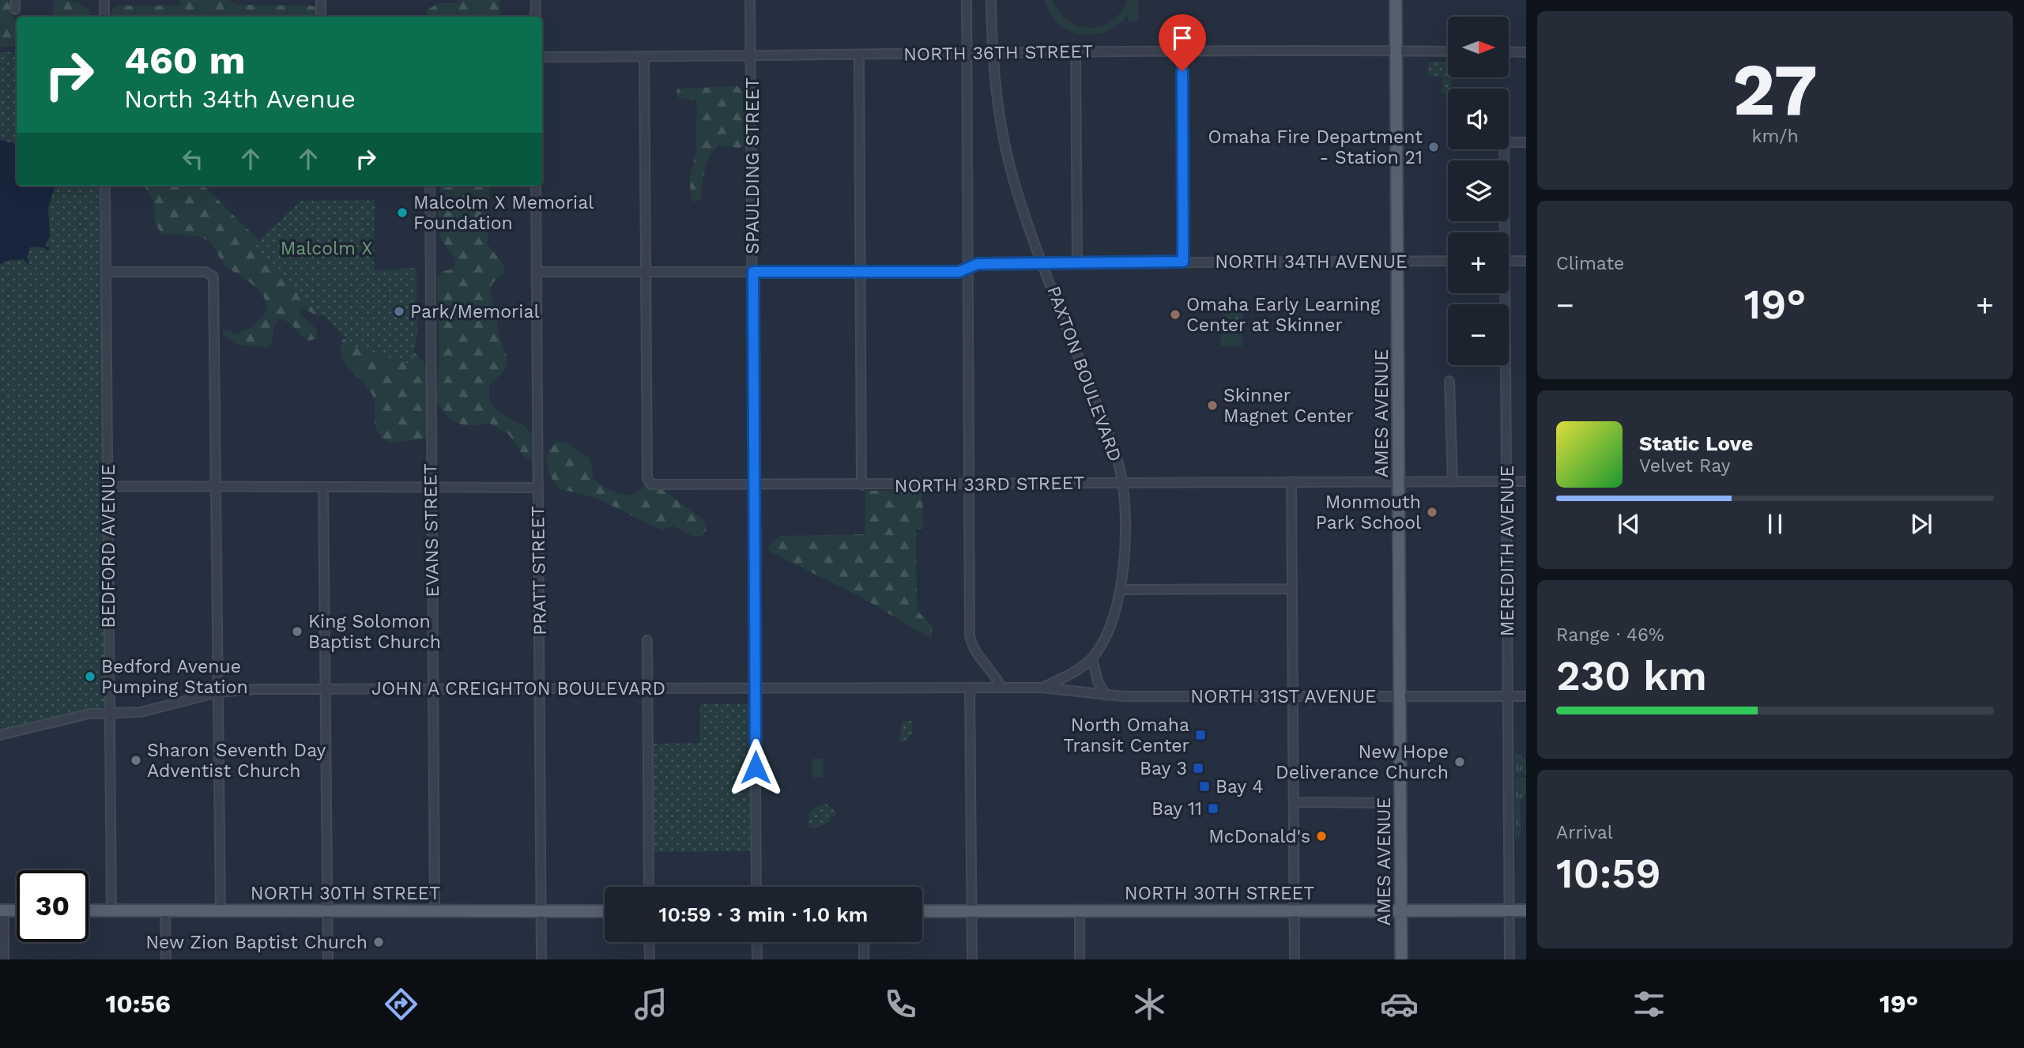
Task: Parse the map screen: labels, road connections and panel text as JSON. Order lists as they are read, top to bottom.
{
  "streets": {
    "main road": ["AMES AVENUE", "NORTH 30TH STREET"],
    "street": [
      "NORTH 36TH STREET",
      "SPAULDING STREET",
      "NORTH 34TH AVENUE",
      "PAXTON BOULEVARD",
      "NORTH 33RD STREET",
      "EVANS STREET",
      "BEDFORD AVENUE",
      "MEREDITH AVENUE",
      "PRATT STREET",
      "JOHN A CREIGHTON BOULEVARD",
      "NORTH 31ST AVENUE"
    ]
  },
  "crossings": [
    ["NORTH 36TH STREET", "SPAULDING STREET"],
    ["NORTH 36TH STREET", "PAXTON BOULEVARD"],
    ["NORTH 36TH STREET", "AMES AVENUE"],
    ["SPAULDING STREET", "NORTH 34TH AVENUE"],
    ["SPAULDING STREET", "NORTH 33RD STREET"],
    ["SPAULDING STREET", "JOHN A CREIGHTON BOULEVARD"],
    ["NORTH 34TH AVENUE", "PAXTON BOULEVARD"],
    ["NORTH 34TH AVENUE", "AMES AVENUE"],
    ["NORTH 34TH AVENUE", "NORTH 33RD STREET"],
    ["NORTH 34TH AVENUE", "PRATT STREET"],
    ["PAXTON BOULEVARD", "NORTH 33RD STREET"],
    ["PAXTON BOULEVARD", "JOHN A CREIGHTON BOULEVARD"],
    ["PAXTON BOULEVARD", "NORTH 31ST AVENUE"],
    ["AMES AVENUE", "NORTH 33RD STREET"],
    ["AMES AVENUE", "NORTH 31ST AVENUE"],
    ["AMES AVENUE", "NORTH 30TH STREET"],
    ["NORTH 33RD STREET", "MEREDITH AVENUE"],
    ["EVANS STREET", "JOHN A CREIGHTON BOULEVARD"],
    ["EVANS STREET", "NORTH 30TH STREET"],
    ["BEDFORD AVENUE", "JOHN A CREIGHTON BOULEVARD"],
    ["BEDFORD AVENUE", "NORTH 30TH STREET"],
    ["MEREDITH AVENUE", "NORTH 31ST AVENUE"],
    ["MEREDITH AVENUE", "NORTH 30TH STREET"],
    ["PRATT STREET", "JOHN A CREIGHTON BOULEVARD"],
    ["PRATT STREET", "NORTH 30TH STREET"],
    ["JOHN A CREIGHTON BOULEVARD", "NORTH 31ST AVENUE"]
  ],
  "parks": ["Malcolm X"],
  "places": {
    "other": [
      "Omaha Fire Department - Station 21",
      "Malcolm X Memorial Foundation",
      "Park/Memorial",
      "Omaha Early Learning Center at Skinner",
      "Skinner Magnet Center",
      "Monmouth Park School",
      "King Solomon Baptist Church",
      "Bedford Avenue Pumping Station",
      "Sharon Seventh Day Adventist Church",
      "New Hope Deliverance Church",
      "McDonald's",
      "New Zion Baptist Church"
    ],
    "transit": [
      "North Omaha Transit Center",
      "Bay 3",
      "Bay 4",
      "Bay 11"
    ]
  },
  "north": "right",
  "page": {
    "tile": [
      ["27", "km/h"],
      "Climate",
      ["Range · 46%", "230 km"],
      ["Arrival", "10:59"]
    ],
    "map_buttons": ["+", "−"],
    "turn": ["460 m", "North 34th Avenue"],
    "heat": ["−", "19°", "+"],
    "song": ["Static Love", "Velvet Ray"],
    "limit": "30",
    "trip": "10:59 · 3 min · 1.0 km",
    "tabs": ["10:56", "19°"]
  }
}
